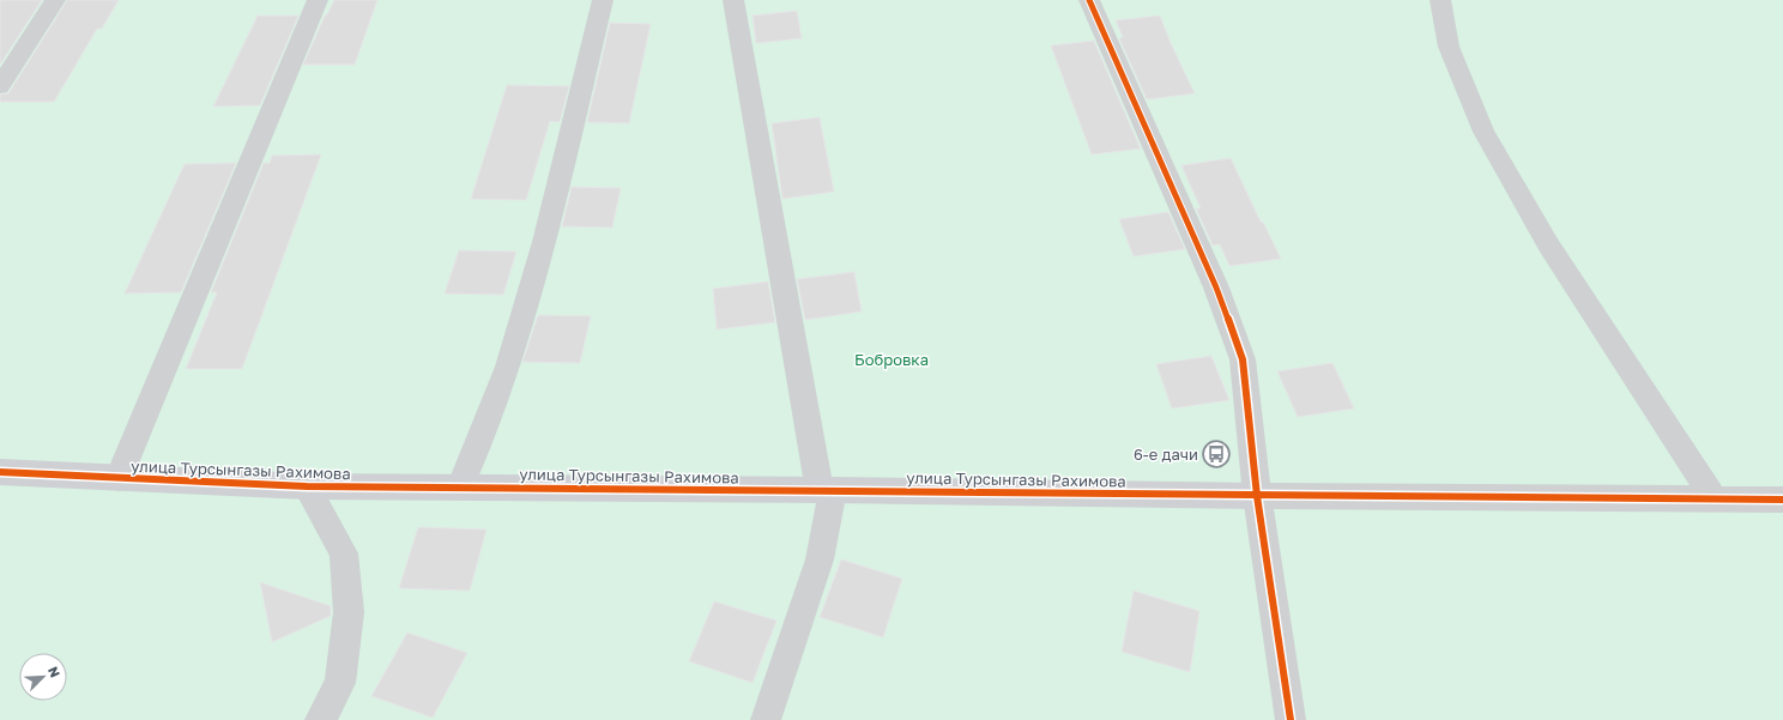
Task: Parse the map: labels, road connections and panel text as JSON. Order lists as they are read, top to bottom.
{
  "streets": {
    "street": ["улица Турсынгазы Рахимова"]
  },
  "parks": ["Бобровка"],
  "places": {
    "bus stop": ["6-е дачи"]
  },
  "north": "top right"
}
